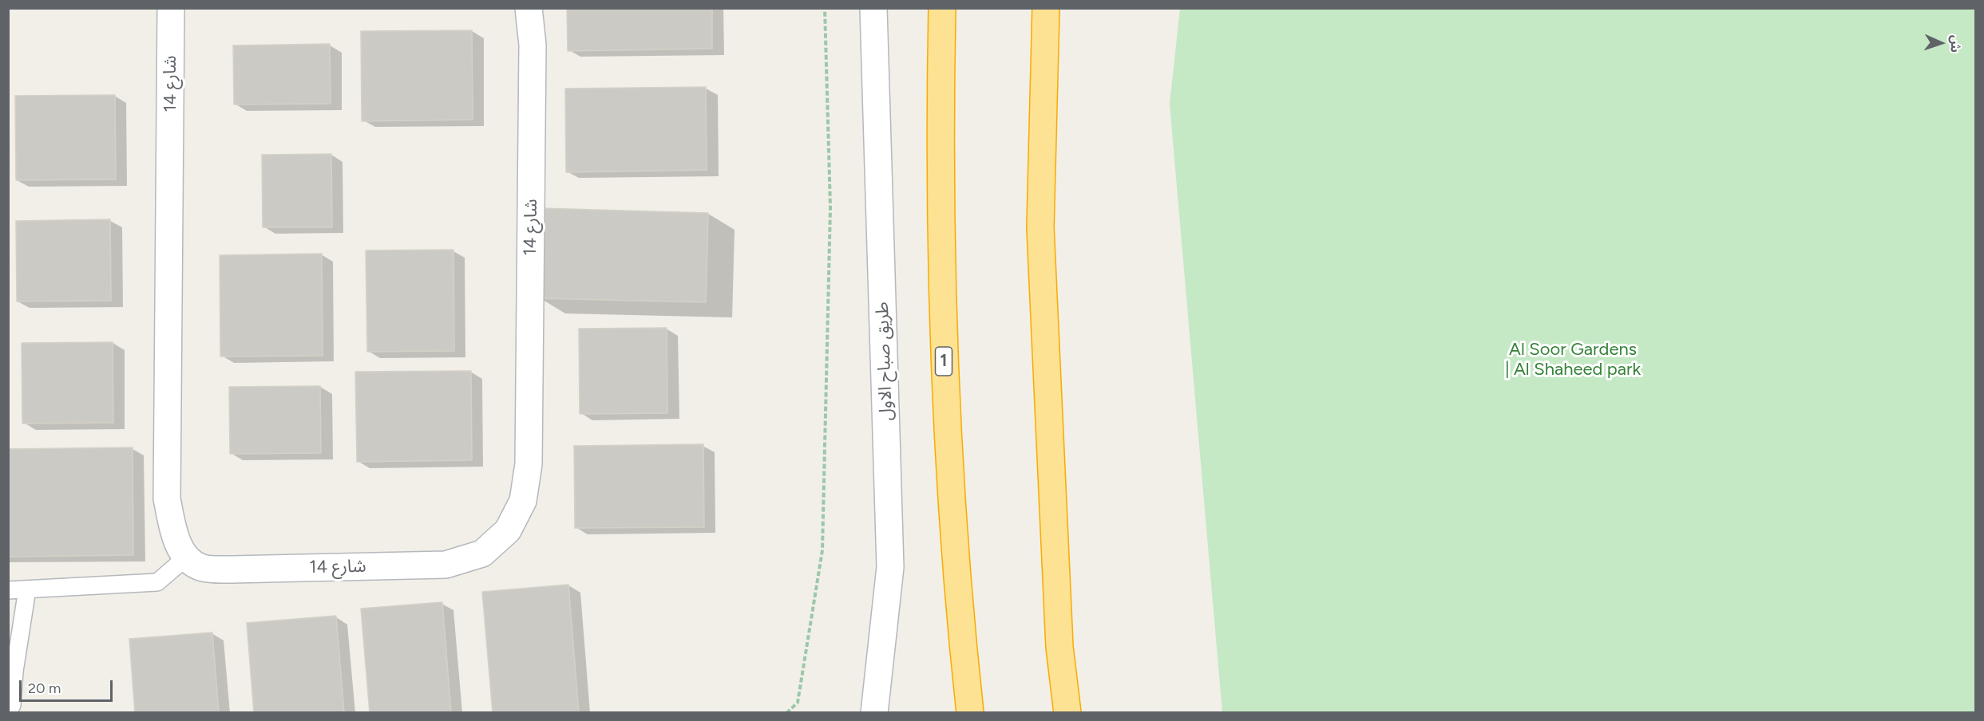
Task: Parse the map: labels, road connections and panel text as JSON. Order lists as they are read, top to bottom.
{
  "streets": {
    "highway": ["1"],
    "street": ["شارع 14", "طريق صباح الاول"]
  },
  "parks": ["Al Soor Gardens | Al Shaheed park"],
  "scale_bar": "20 m",
  "north": "right"
}
